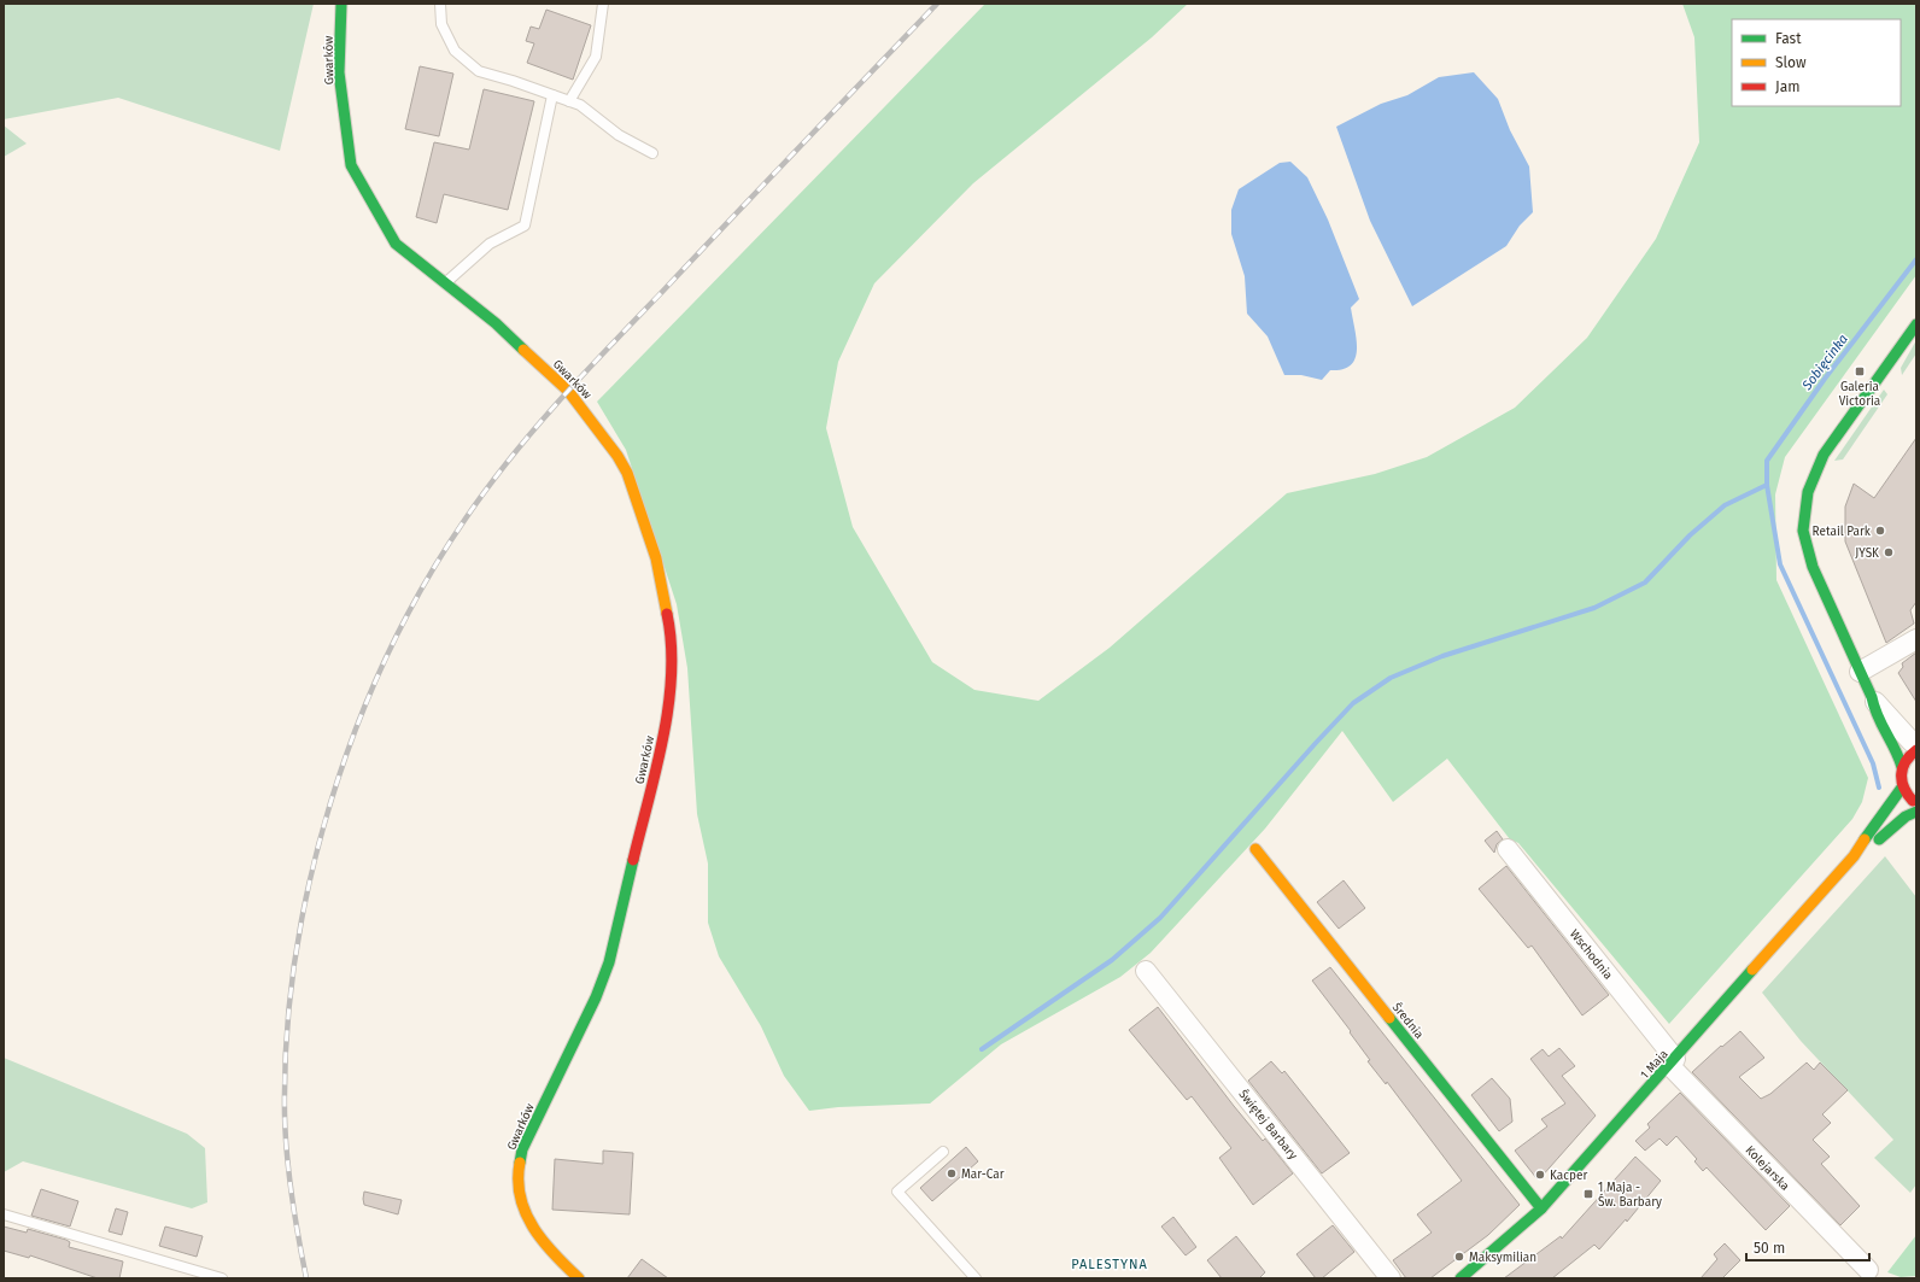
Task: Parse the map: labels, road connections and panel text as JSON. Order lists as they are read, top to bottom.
{
  "streets": {
    "street": [
      "Gwarków",
      "Wschodnia",
      "Średnia",
      "1 Maja",
      "Świętej Barbary",
      "Kolejarska"
    ]
  },
  "crossings": [
    ["Wschodnia", "1 Maja"],
    ["Wschodnia", "Kolejarska"],
    ["Średnia", "1 Maja"],
    ["1 Maja", "Kolejarska"]
  ],
  "districts": ["PALESTYNA"],
  "water": ["Sobięcinka"],
  "places": {
    "transit": ["Galeria Victoria", "1 Maja - Św. Barbary"],
    "other": [
      "Retail Park",
      "JYSK",
      "Mar-Car",
      "Kacper",
      "Maksymilian"
    ]
  },
  "legend": ["Fast", "Slow", "Jam"],
  "scale_bar": "50 m"
}
